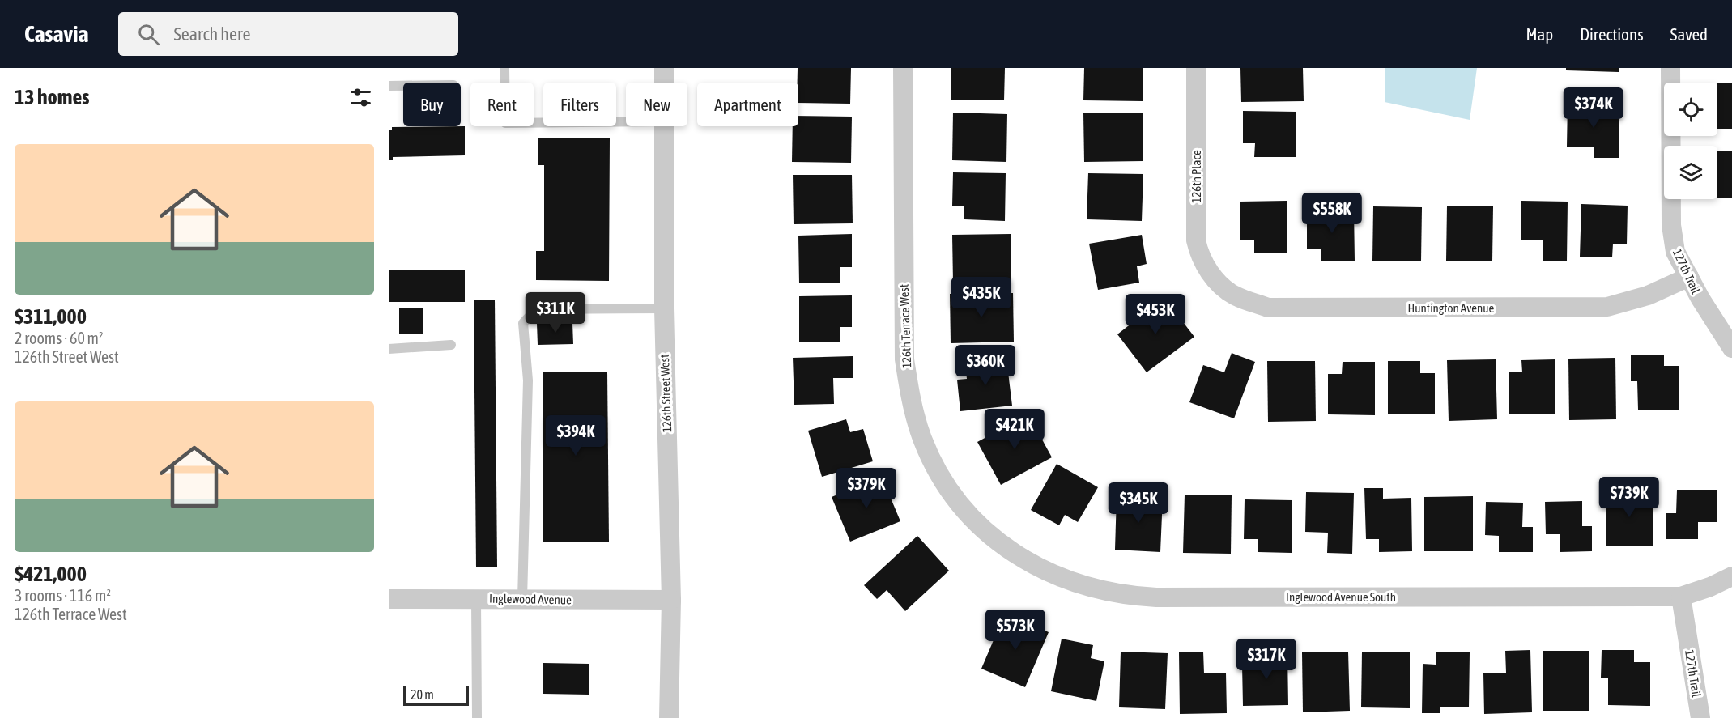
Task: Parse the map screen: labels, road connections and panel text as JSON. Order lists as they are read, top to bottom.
{
  "streets": {
    "street": [
      "126th Place",
      "127th Trail",
      "Huntington Avenue",
      "126th Terrace West",
      "126th Street West",
      "Inglewood Avenue South",
      "Inglewood Avenue"
    ]
  },
  "crossings": [
    ["126th Place", "Huntington Avenue"],
    ["127th Trail", "Huntington Avenue"],
    ["127th Trail", "Inglewood Avenue South"],
    ["126th Terrace West", "Inglewood Avenue South"],
    ["126th Street West", "Inglewood Avenue"]
  ],
  "scale_bar": "20 m",
  "page": {
    "header": "Casavia",
    "search": "Search here",
    "nav": ["Map", "Directions", "Saved"],
    "heading": "13 homes",
    "chip": [
      "Buy",
      "Rent",
      "Filters",
      "New",
      "Apartment"
    ],
    "price": [
      "$374K",
      "$558K",
      "$435K",
      "$311K",
      "$453K",
      "$360K",
      "$421K",
      "$394K",
      "$379K",
      "$739K",
      "$345K",
      "$573K",
      "$317K"
    ],
    "list": [
      {
        "name": "$311,000",
        "note": "2 rooms · 60 m² · 126th Street West"
      },
      {
        "name": "$421,000",
        "note": "3 rooms · 116 m² · 126th Terrace West"
      }
    ],
    "scale": "20 m"
  }
}
